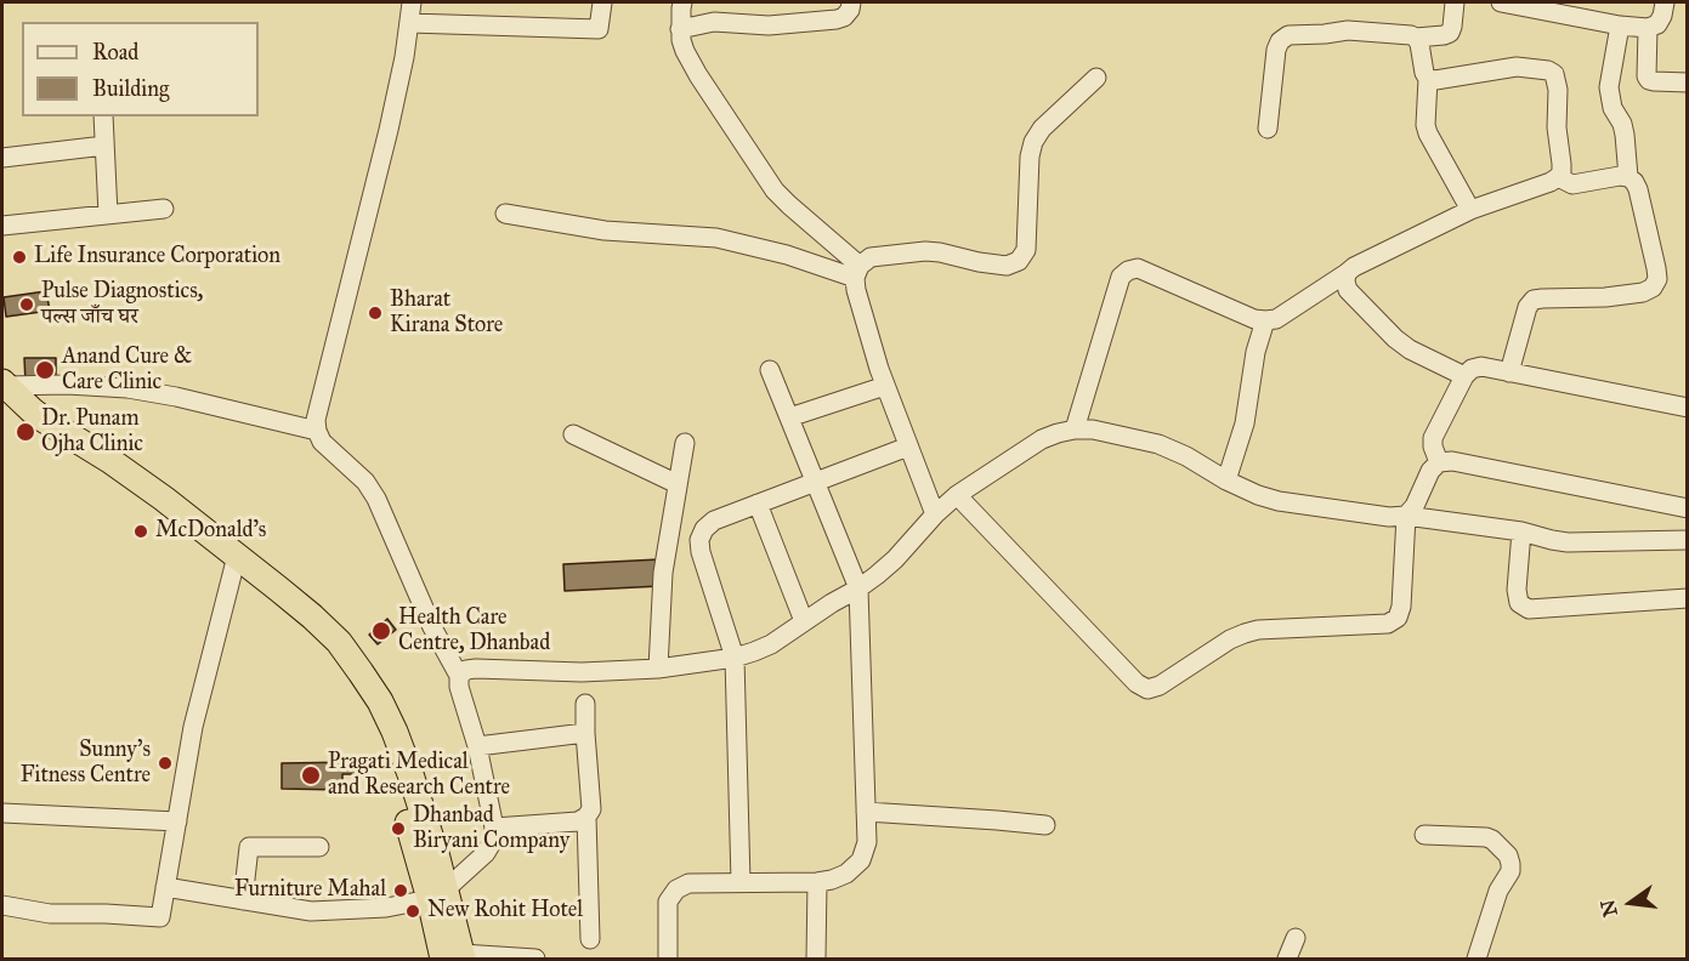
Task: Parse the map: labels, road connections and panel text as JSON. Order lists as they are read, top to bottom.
{
  "places": [
    "Life Insurance Corporation",
    "Pulse Diagnostics, पल्स जाँच घर",
    "Bharat Kirana Store",
    "Anand Cure & Care Clinic",
    "Dr. Punam Ojha Clinic",
    "McDonald's",
    "Health Care Centre, Dhanbad",
    "Sunny's Fitness Centre",
    "Pragati Medical and Research Centre",
    "Dhanbad Biryani Company",
    "Furniture Mahal",
    "New Rohit Hotel"
  ],
  "legend": ["Road", "Building"],
  "north": "left"
}
